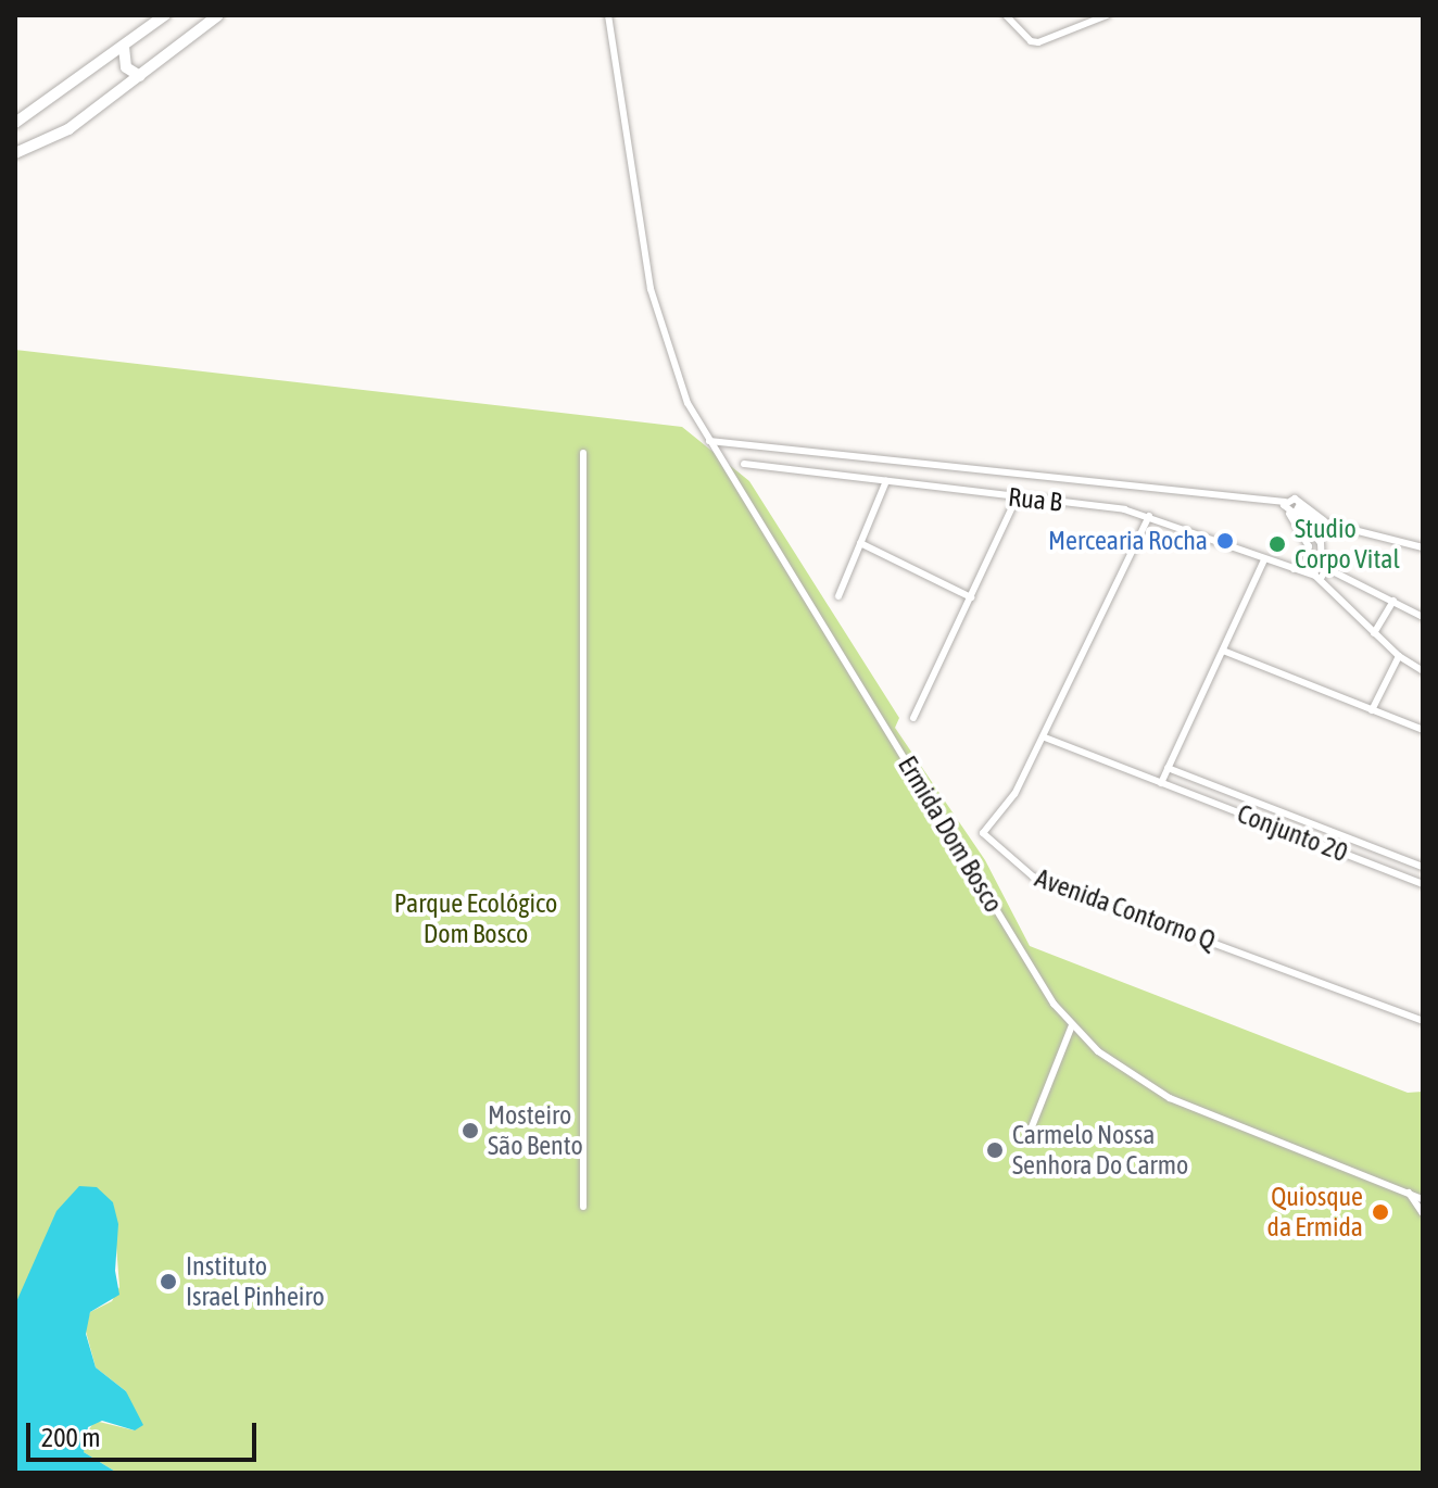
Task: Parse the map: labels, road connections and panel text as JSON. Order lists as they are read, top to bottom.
{
  "streets": {
    "street": [
      "Rua B",
      "Conjunto 20",
      "Ermida Dom Bosco",
      "Avenida Contorno Q"
    ]
  },
  "crossings": [
    ["Rua B", "Avenida Contorno Q"],
    ["Conjunto 20", "Avenida Contorno Q"]
  ],
  "parks": ["Parque Ecológico Dom Bosco"],
  "places": [
    "Mercearia Rocha",
    "Studio Corpo Vital",
    "Mosteiro São Bento",
    "Carmelo Nossa Senhora Do Carmo",
    "Quiosque da Ermida",
    "Instituto Israel Pinheiro"
  ],
  "scale_bar": "200 m"
}
